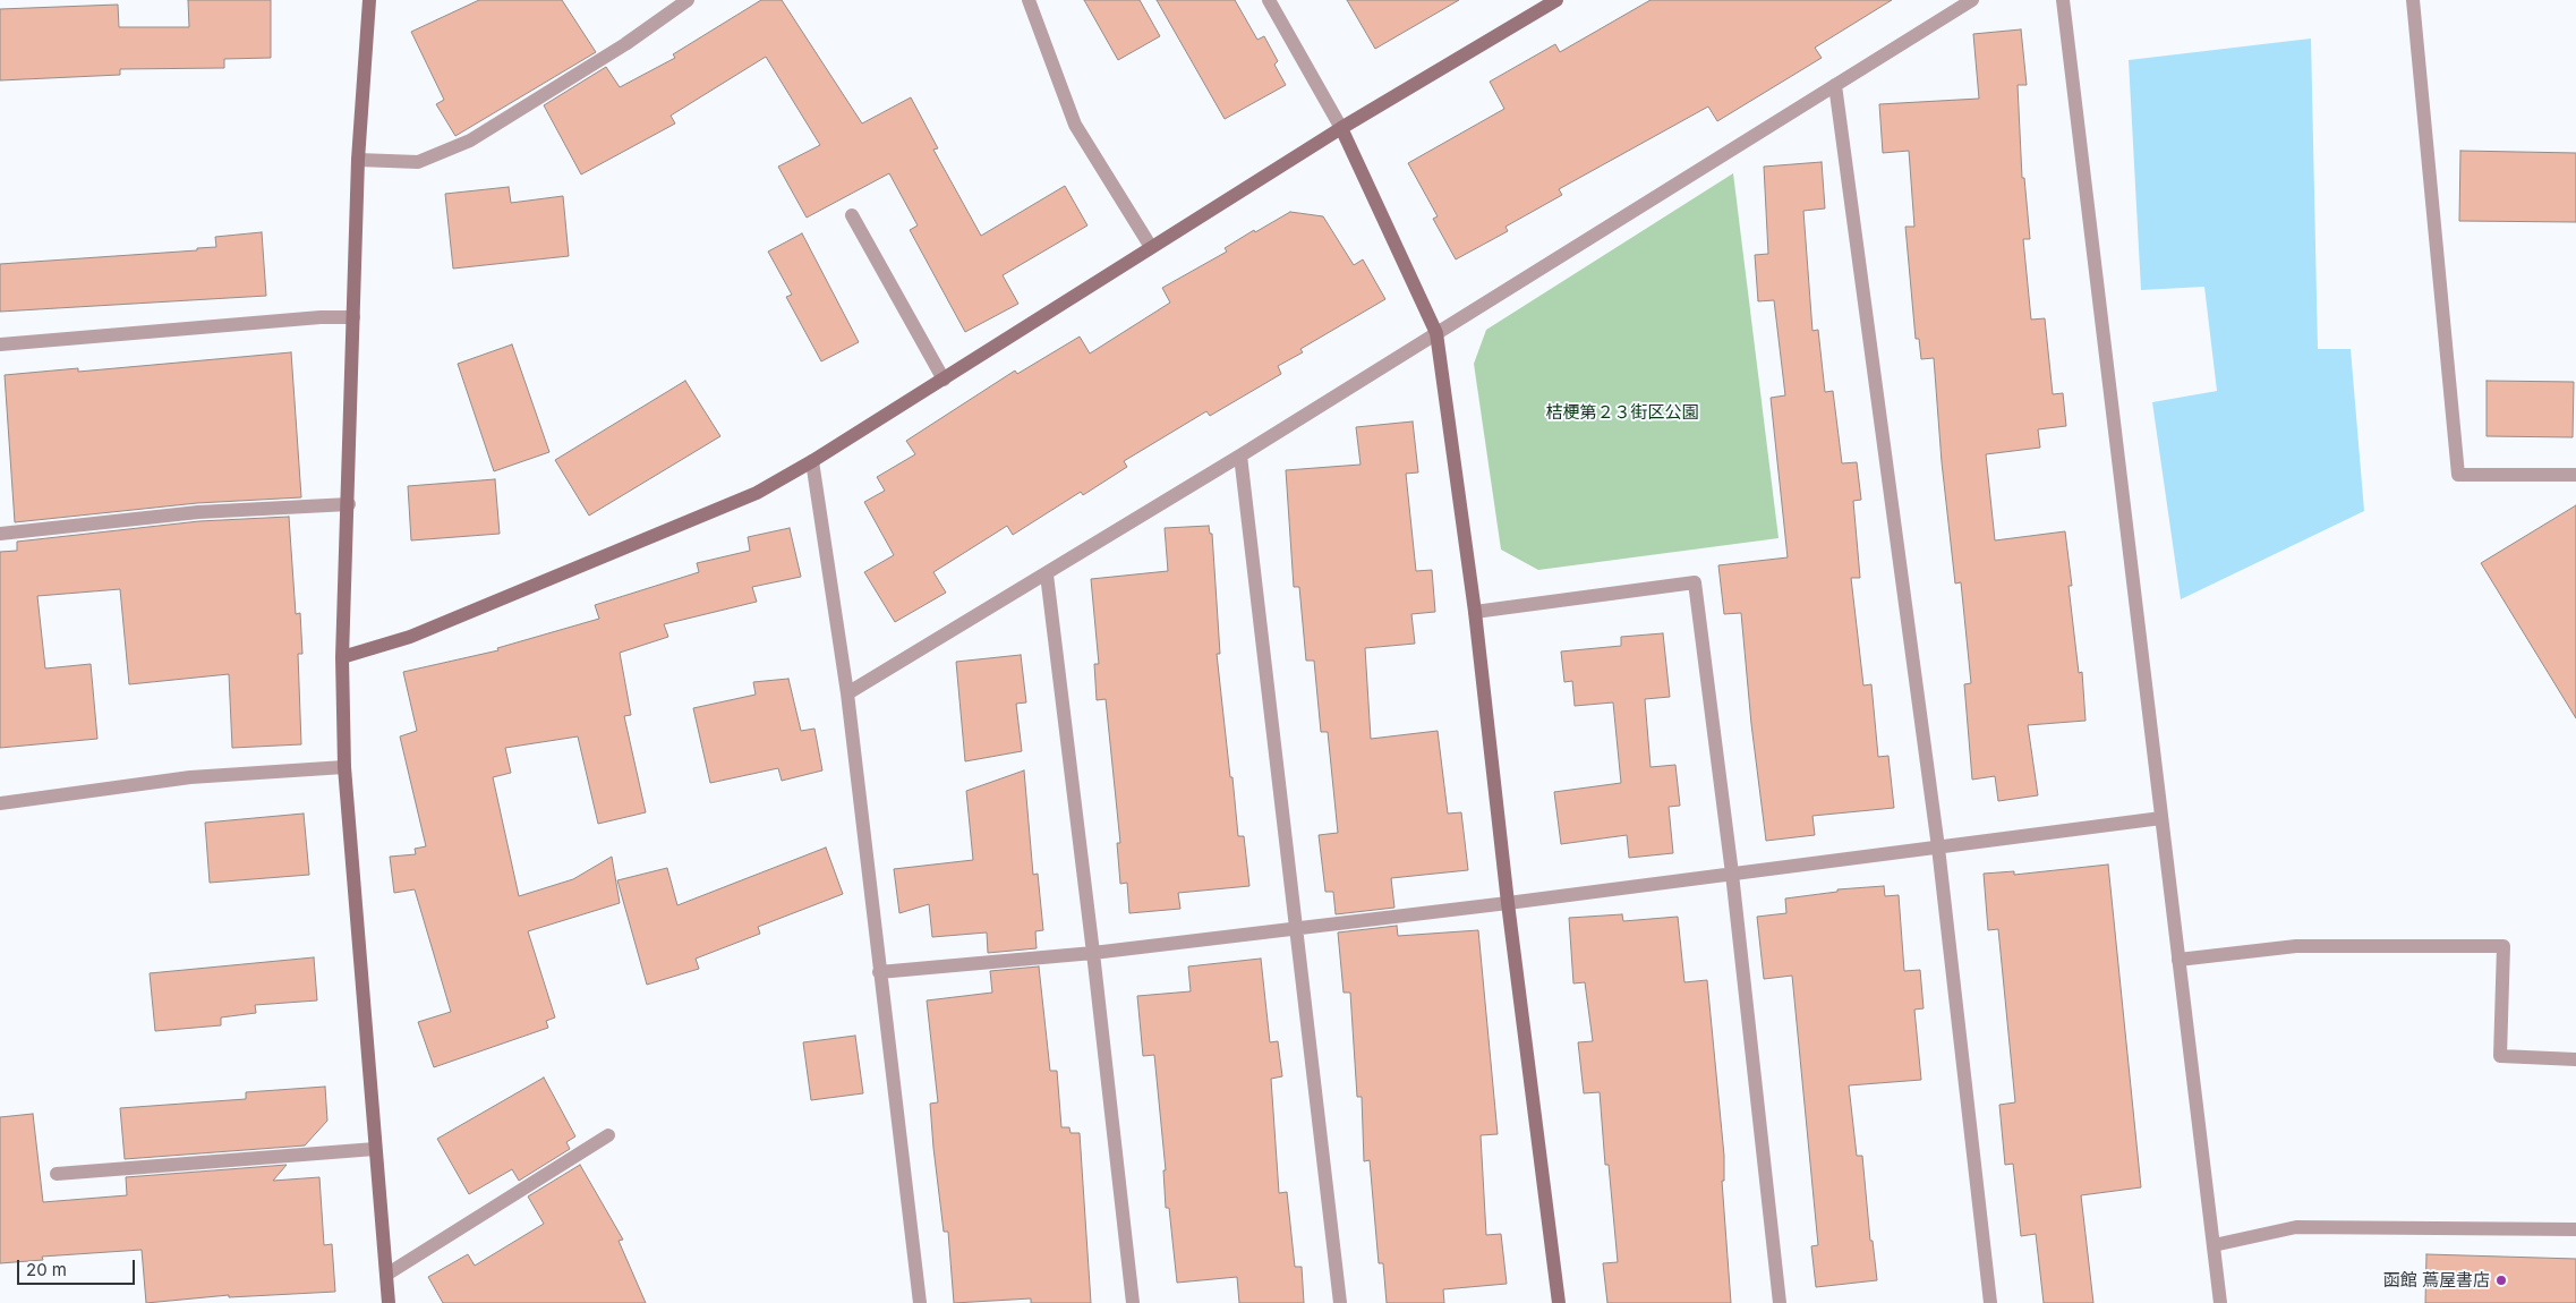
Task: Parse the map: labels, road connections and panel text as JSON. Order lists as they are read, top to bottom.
{
  "parks": ["桔梗第２３街区公園"],
  "places": ["函館 蔦屋書店"],
  "scale_bar": "20 m"
}
